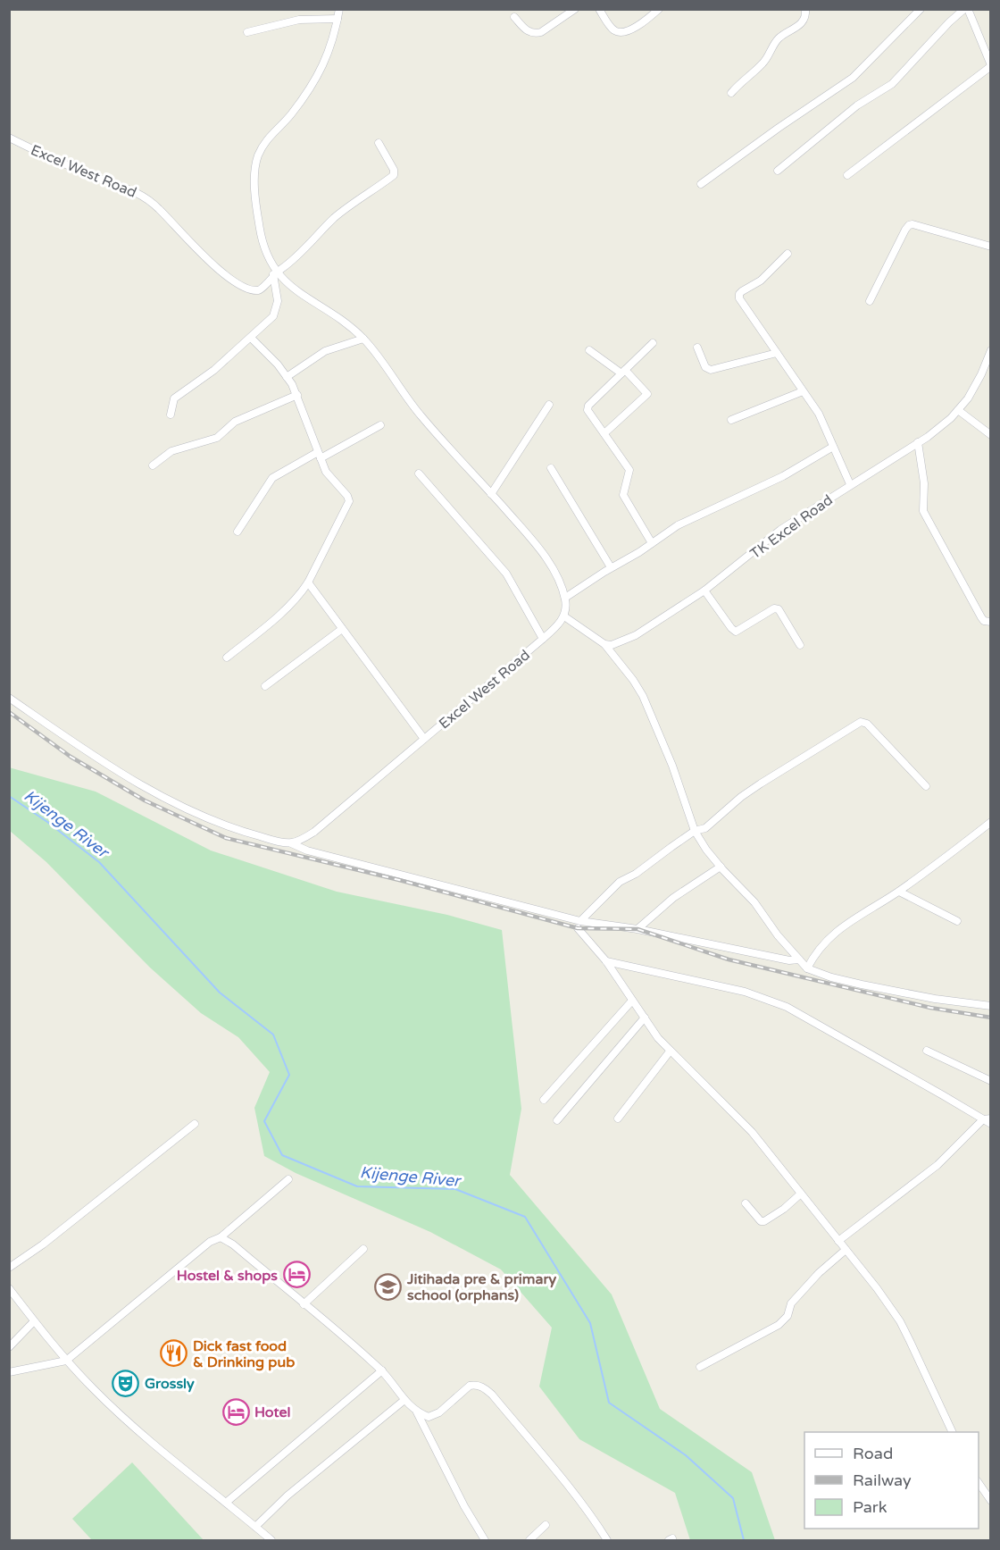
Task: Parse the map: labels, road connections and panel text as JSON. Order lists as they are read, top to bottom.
{
  "streets": {
    "street": ["Excel West Road", "TK Excel Road"]
  },
  "water": ["Kijenge River"],
  "places": {
    "hotel": ["Hostel & shops", "Hotel"],
    "school or university": ["Jitihada pre & primary school (orphans)"],
    "restaurant": ["Dick fast food & Drinking pub"],
    "theatre": ["Grossly"]
  },
  "legend": ["Road", "Railway", "Park"]
}
